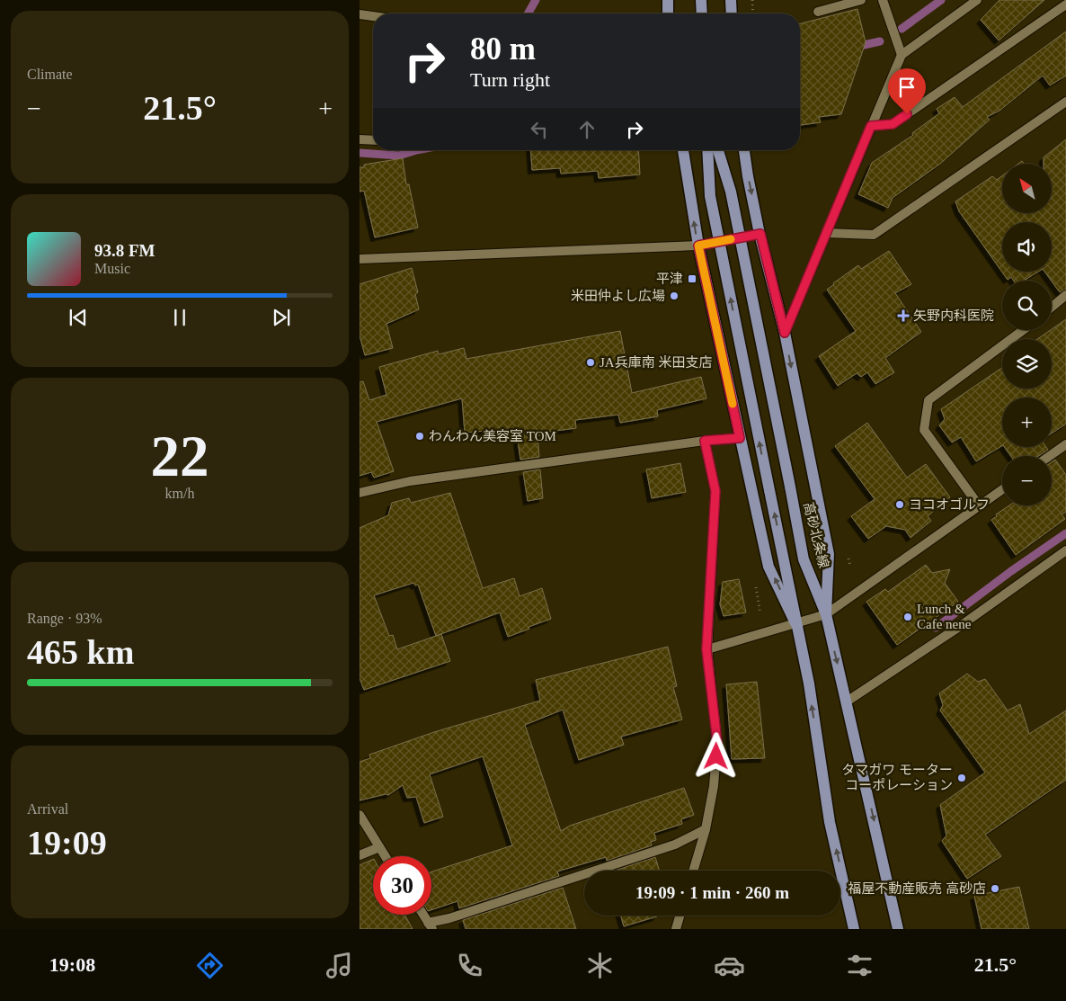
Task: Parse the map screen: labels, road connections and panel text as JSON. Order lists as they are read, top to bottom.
{
  "streets": {
    "main road": ["高砂北条線"]
  },
  "places": {
    "transit": ["平津"],
    "other": [
      "米田仲よし広場",
      "JA兵庫南 米田支店",
      "わんわん美容室 TOM",
      "ヨコオゴルフ",
      "Lunch & Cafe nene",
      "タマガワ モーター コーポレーション",
      "福屋不動産販売 高砂店"
    ],
    "health": ["矢野内科医院"]
  },
  "north": "top left",
  "page": {
    "tile": [
      "Climate",
      ["22", "km/h"],
      ["Range · 93%", "465 km"],
      ["Arrival", "19:09"]
    ],
    "turn": ["80 m", "Turn right"],
    "heat": ["−", "21.5°", "+"],
    "map_buttons": ["+", "−"],
    "song": ["93.8 FM", "Music"],
    "limit": "30",
    "trip": "19:09 · 1 min · 260 m",
    "tabs": ["19:08", "21.5°"]
  }
}
